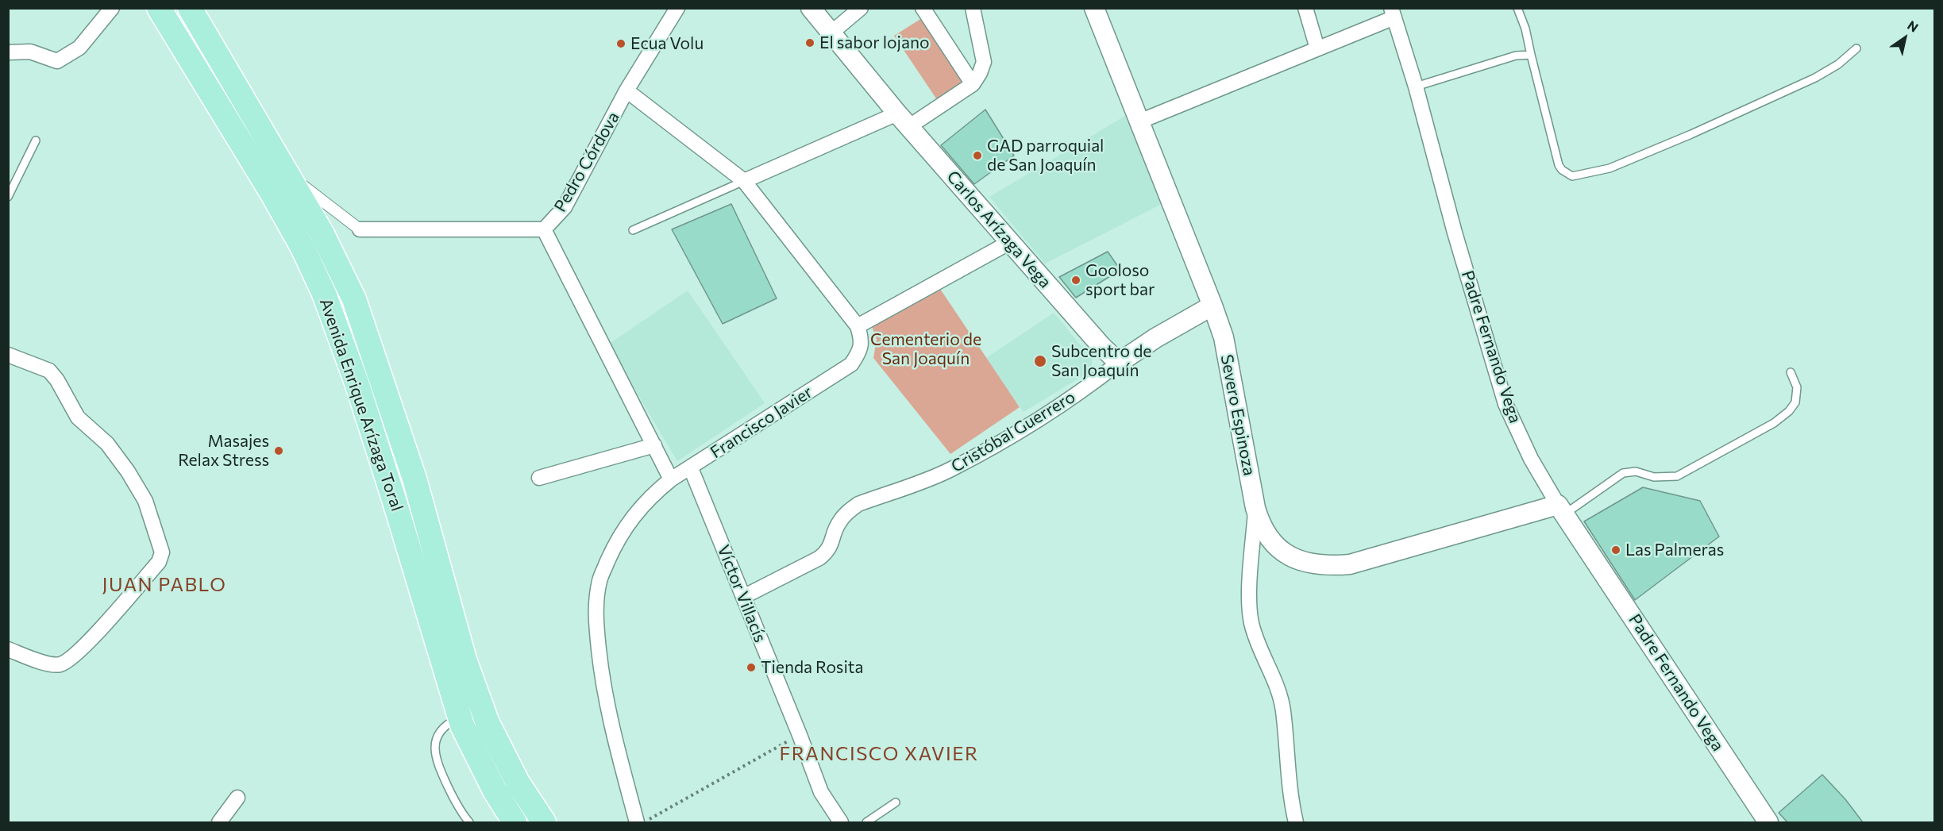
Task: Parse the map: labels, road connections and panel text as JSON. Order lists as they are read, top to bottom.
{
  "streets": {
    "main road": ["Avenida Enrique Arízaga Toral"],
    "street": [
      "Pedro Córdova",
      "Carlos Arízaga Vega",
      "Padre Fernando Vega",
      "Severo Espinoza",
      "Francisco Javier",
      "Cristóbal Guerrero",
      "Víctor Villacís"
    ]
  },
  "crossings": [
    ["Carlos Arízaga Vega", "Cristóbal Guerrero"],
    ["Padre Fernando Vega", "Severo Espinoza"],
    ["Francisco Javier", "Víctor Villacís"],
    ["Cristóbal Guerrero", "Víctor Villacís"]
  ],
  "districts": ["JUAN PABLO", "FRANCISCO XAVIER"],
  "parks": ["Cementerio de San Joaquín"],
  "places": [
    "El sabor lojano",
    "Ecua Volu",
    "GAD parroquial de San Joaquín",
    "Gooloso sport bar",
    "Subcentro de San Joaquín",
    "Masajes Relax Stress",
    "Las Palmeras",
    "Tienda Rosita"
  ],
  "north": "top right"
}
